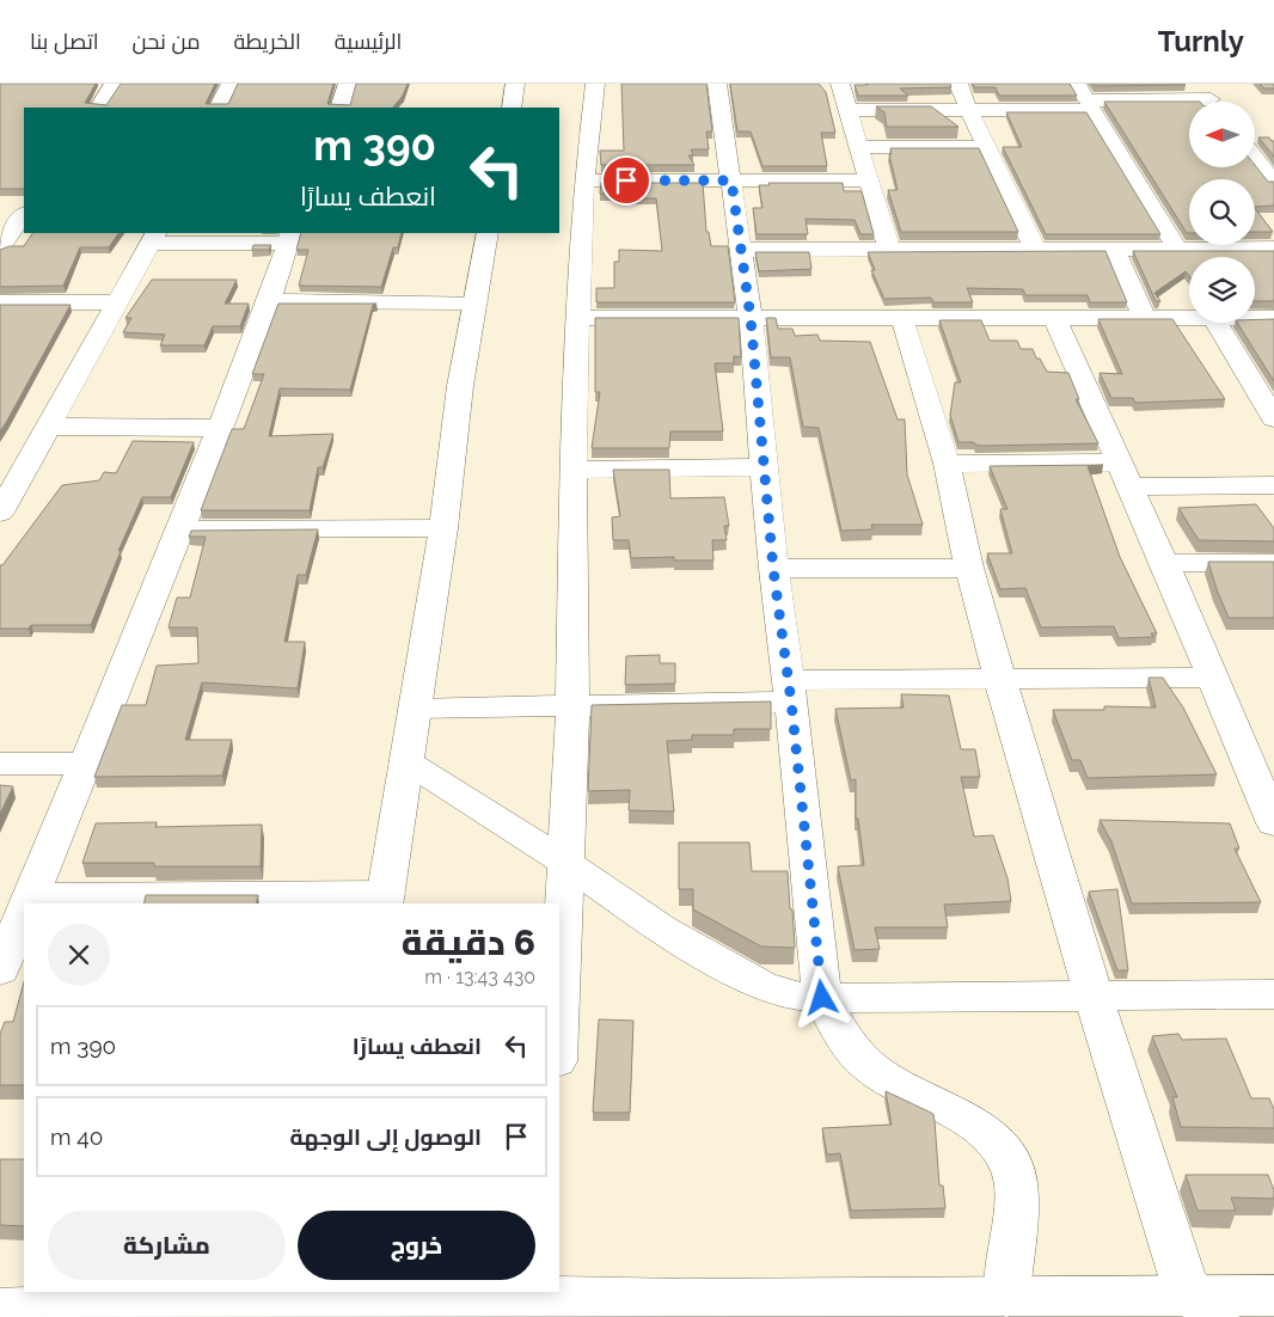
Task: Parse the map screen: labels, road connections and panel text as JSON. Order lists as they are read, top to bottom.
{
  "north": "left",
  "page": {
    "header": "Turnly",
    "nav": [
      "الرئيسية",
      "الخريطة",
      "من نحن",
      "اتصل بنا"
    ],
    "turn": ["390 m", "انعطف يسارًا"],
    "heading": ["6 دقيقة", "430 m · 13:43"],
    "list": [
      {
        "name": "انعطف يسارًا",
        "value": "390 m"
      },
      {
        "name": "الوصول إلى الوجهة",
        "value": "40 m"
      }
    ],
    "buttons": ["خروج", "مشاركة"]
  }
}
